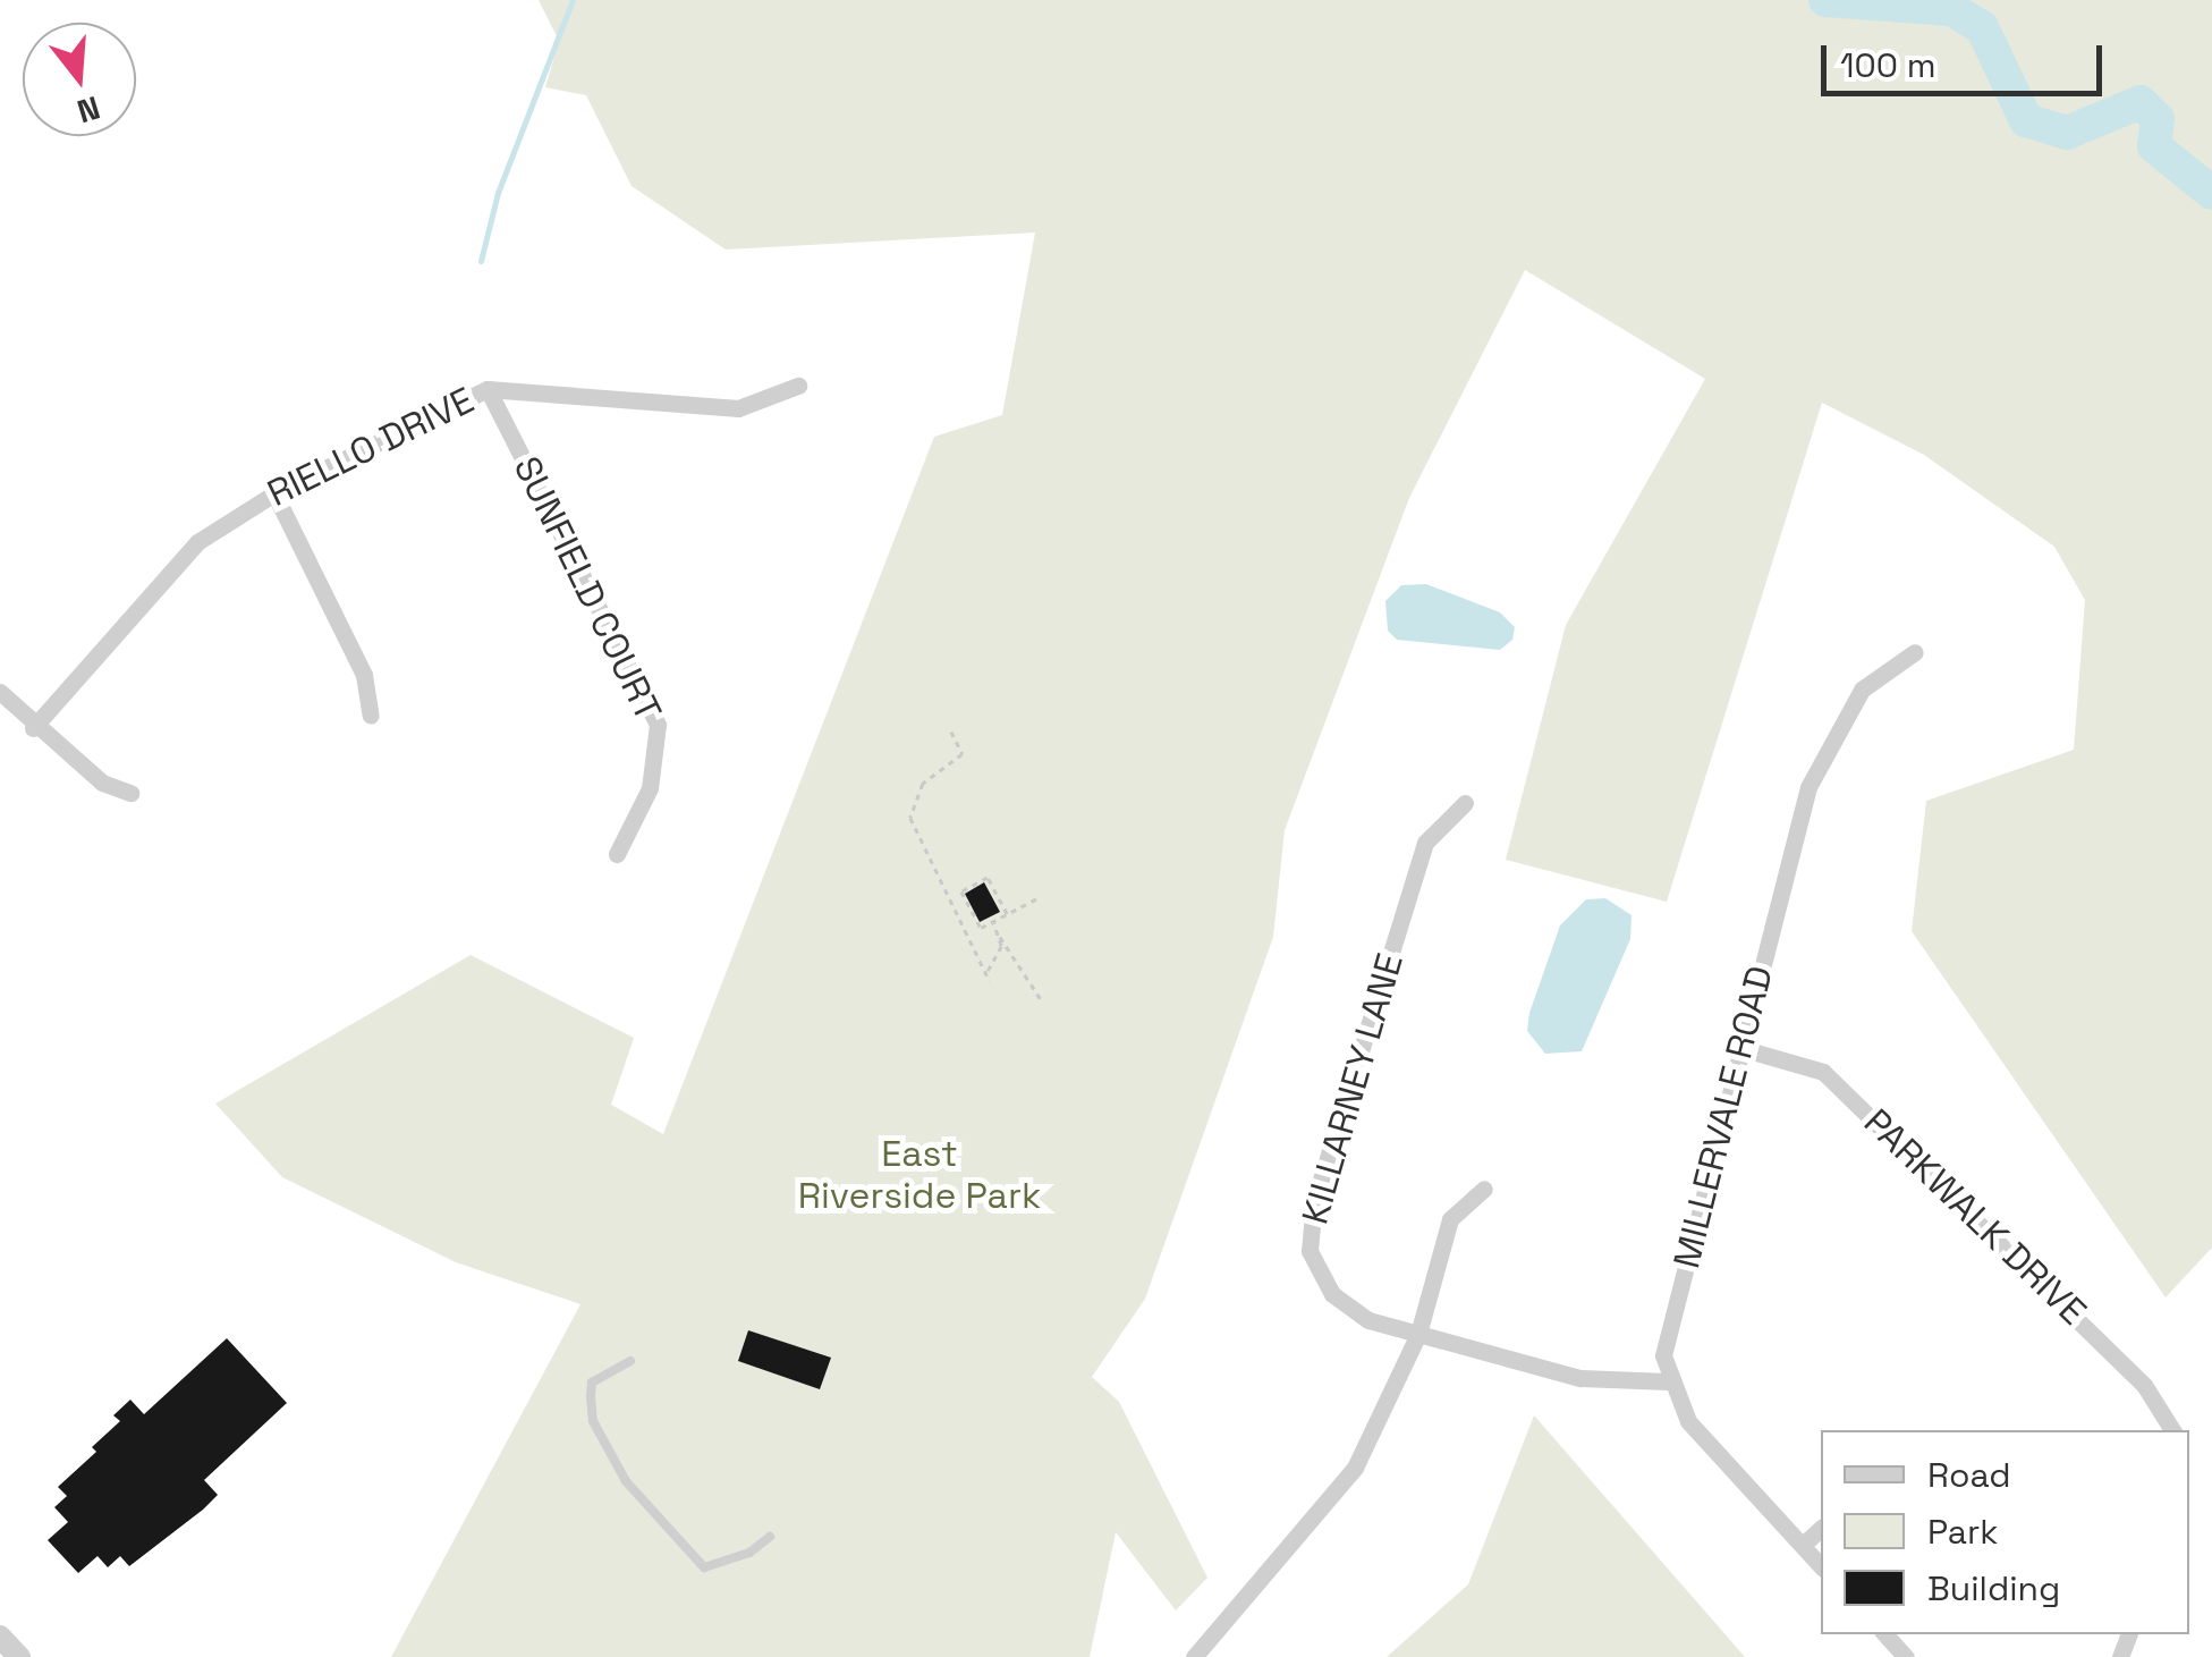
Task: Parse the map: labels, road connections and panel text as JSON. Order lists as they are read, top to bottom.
{
  "streets": {
    "street": [
      "RIELLO DRIVE",
      "SUNFIELD COURT",
      "KILLARNEY LANE",
      "MILLERVALE ROAD",
      "PARKWALK DRIVE"
    ]
  },
  "crossings": [
    ["RIELLO DRIVE", "SUNFIELD COURT"],
    ["KILLARNEY LANE", "MILLERVALE ROAD"],
    ["MILLERVALE ROAD", "PARKWALK DRIVE"]
  ],
  "parks": ["East Riverside Park"],
  "legend": ["Road", "Park", "Building"],
  "scale_bar": "100 m",
  "north": "bottom"
}
